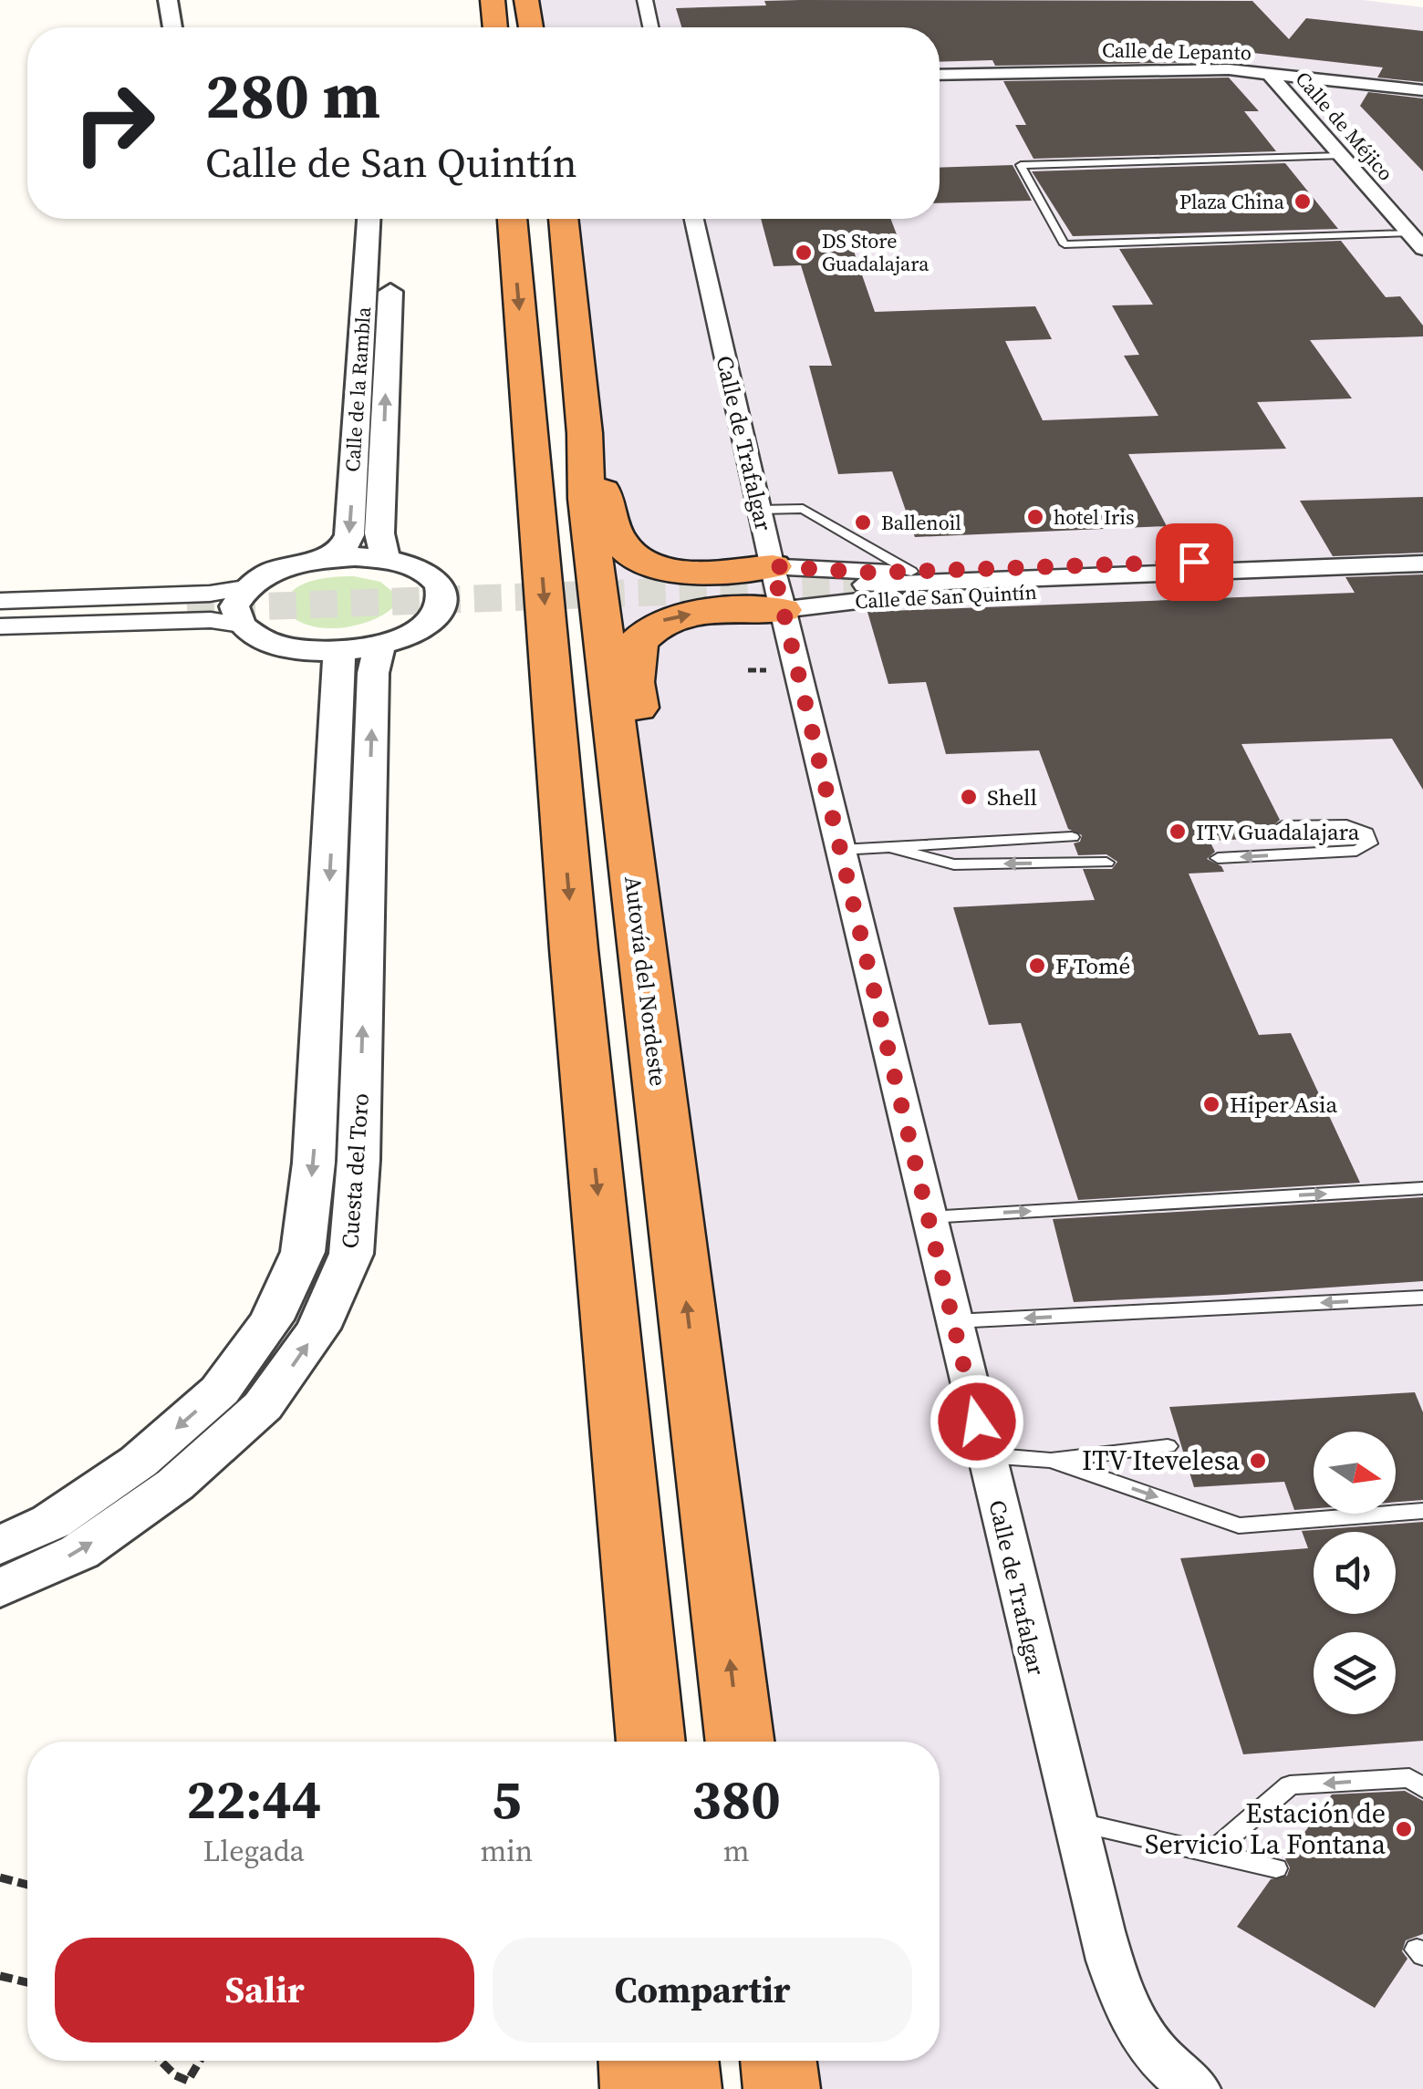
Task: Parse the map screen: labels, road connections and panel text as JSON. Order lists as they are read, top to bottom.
{
  "streets": {
    "highway": ["Autovía del Nordeste"],
    "street": [
      "Calle de Lepanto",
      "Calle de Méjico",
      "Calle de la Rambla",
      "Calle de Trafalgar",
      "Calle de San Quintín",
      "Cuesta del Toro"
    ]
  },
  "crossings": [
    ["Calle de Lepanto", "Calle de Méjico"],
    ["Calle de Trafalgar", "Calle de San Quintín"]
  ],
  "places": [
    "Plaza China",
    "DS Store Guadalajara",
    "hotel Iris",
    "Ballenoil",
    "Shell",
    "ITV Guadalajara",
    "F Tomé",
    "Hiper Asia",
    "ITV Itevelesa",
    "Estación de Servicio La Fontana"
  ],
  "north": "right",
  "page": {
    "turn": ["280 m", "Calle de San Quintín"],
    "eta": [
      "22:44",
      "Llegada",
      "5",
      "min",
      "380",
      "m"
    ],
    "buttons": ["Salir", "Compartir"]
  }
}
